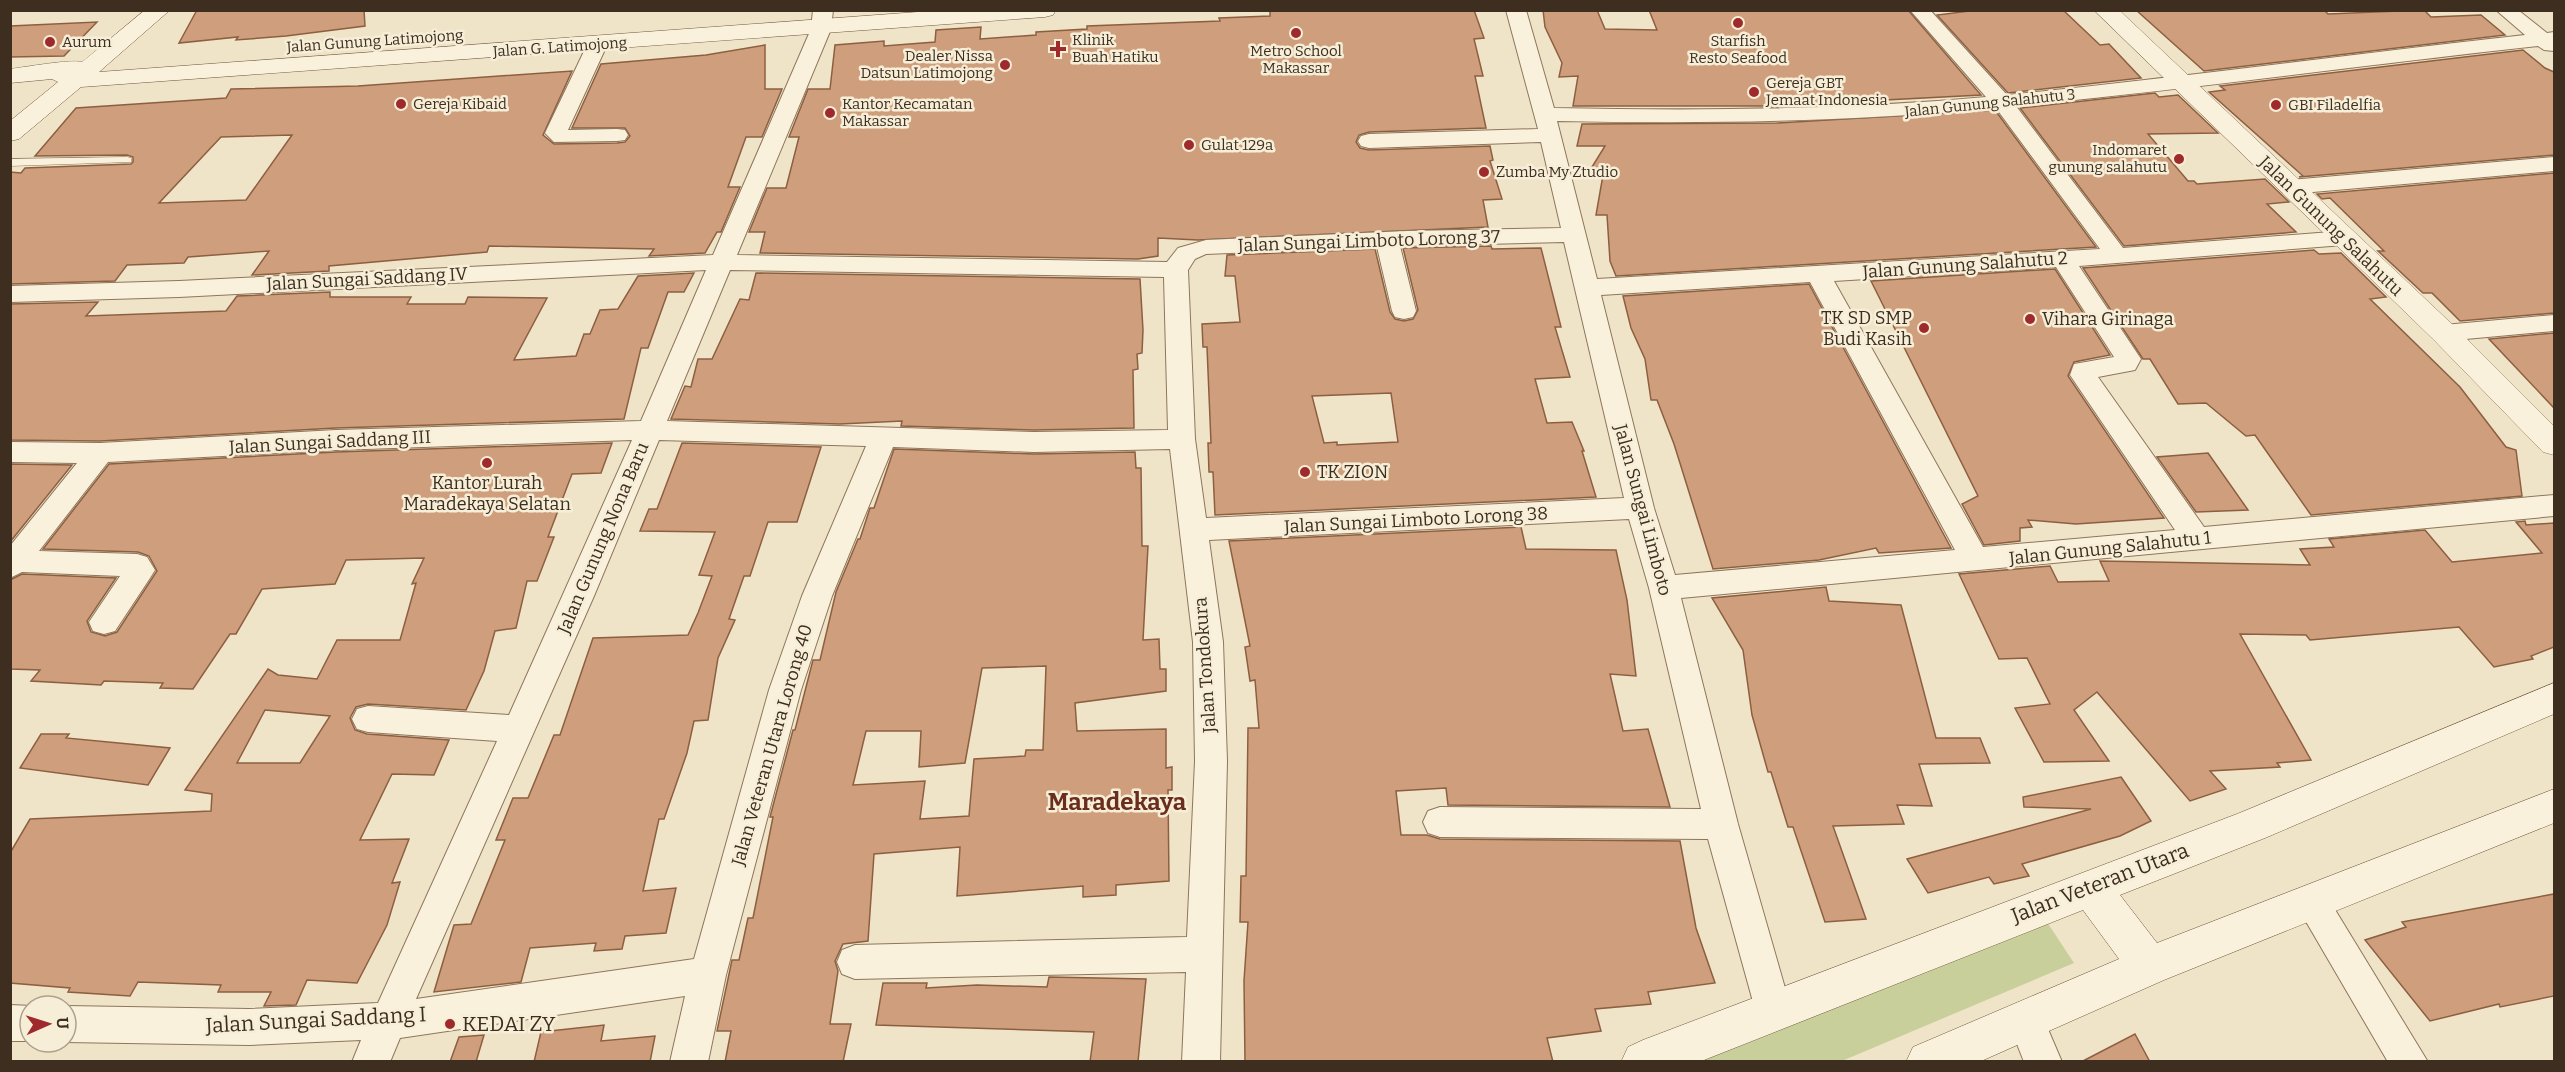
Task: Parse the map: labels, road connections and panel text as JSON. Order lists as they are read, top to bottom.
{
  "streets": {
    "main road": [
      "Jalan Gunung Latimojong",
      "Jalan G. Latimojong",
      "Jalan Gunung Salahutu",
      "Jalan Veteran Utara"
    ],
    "street": [
      "Jalan Gunung Salahutu 3",
      "Jalan Sungai Limboto Lorong 37",
      "Jalan Gunung Salahutu 2",
      "Jalan Sungai Saddang IV",
      "Jalan Sungai Saddang III",
      "Jalan Sungai Limboto",
      "Jalan Sungai Limboto Lorong 38",
      "Jalan Gunung Nona Baru",
      "Jalan Gunung Salahutu 1",
      "Jalan Tondokura",
      "Jalan Veteran Utara Lorong 40",
      "Jalan Sungai Saddang I"
    ]
  },
  "crossings": [
    ["Jalan Gunung Latimojong", "Jalan G. Latimojong"],
    ["Jalan Gunung Latimojong", "Jalan Gunung Nona Baru"],
    ["Jalan G. Latimojong", "Jalan Gunung Nona Baru"],
    ["Jalan Gunung Salahutu 3", "Jalan Gunung Salahutu"],
    ["Jalan Gunung Salahutu 3", "Jalan Sungai Limboto"],
    ["Jalan Gunung Salahutu", "Jalan Gunung Salahutu 2"],
    ["Jalan Sungai Limboto Lorong 37", "Jalan Sungai Saddang IV"],
    ["Jalan Sungai Limboto Lorong 37", "Jalan Sungai Limboto"],
    ["Jalan Sungai Limboto Lorong 37", "Jalan Tondokura"],
    ["Jalan Gunung Salahutu 2", "Jalan Sungai Limboto"],
    ["Jalan Sungai Saddang IV", "Jalan Gunung Nona Baru"],
    ["Jalan Sungai Saddang IV", "Jalan Tondokura"],
    ["Jalan Sungai Saddang III", "Jalan Gunung Nona Baru"],
    ["Jalan Sungai Saddang III", "Jalan Tondokura"],
    ["Jalan Sungai Saddang III", "Jalan Veteran Utara Lorong 40"],
    ["Jalan Sungai Limboto", "Jalan Sungai Limboto Lorong 38"],
    ["Jalan Sungai Limboto", "Jalan Gunung Salahutu 1"],
    ["Jalan Sungai Limboto", "Jalan Veteran Utara"],
    ["Jalan Sungai Limboto Lorong 38", "Jalan Tondokura"],
    ["Jalan Gunung Nona Baru", "Jalan Sungai Saddang I"],
    ["Jalan Veteran Utara Lorong 40", "Jalan Sungai Saddang I"]
  ],
  "districts": ["Maradekaya"],
  "places": {
    "other": [
      "Starfish Resto Seafood",
      "Metro School Makassar",
      "Aurum",
      "Dealer Nissa Datsun Latimojong",
      "Gereja GBT Jemaat Indonesia",
      "Gereja Kibaid",
      "GBI Filadelfia",
      "Kantor Kecamatan Makassar",
      "Gulat 129a",
      "Indomaret gunung salahutu",
      "Zumba My Ztudio",
      "Vihara Girinaga",
      "TK SD SMP Budi Kasih",
      "Kantor Lurah Maradekaya Selatan",
      "TK ZION",
      "KEDAI ZY"
    ],
    "health": ["Klinik Buah Hatiku"]
  },
  "north": "right"
}
